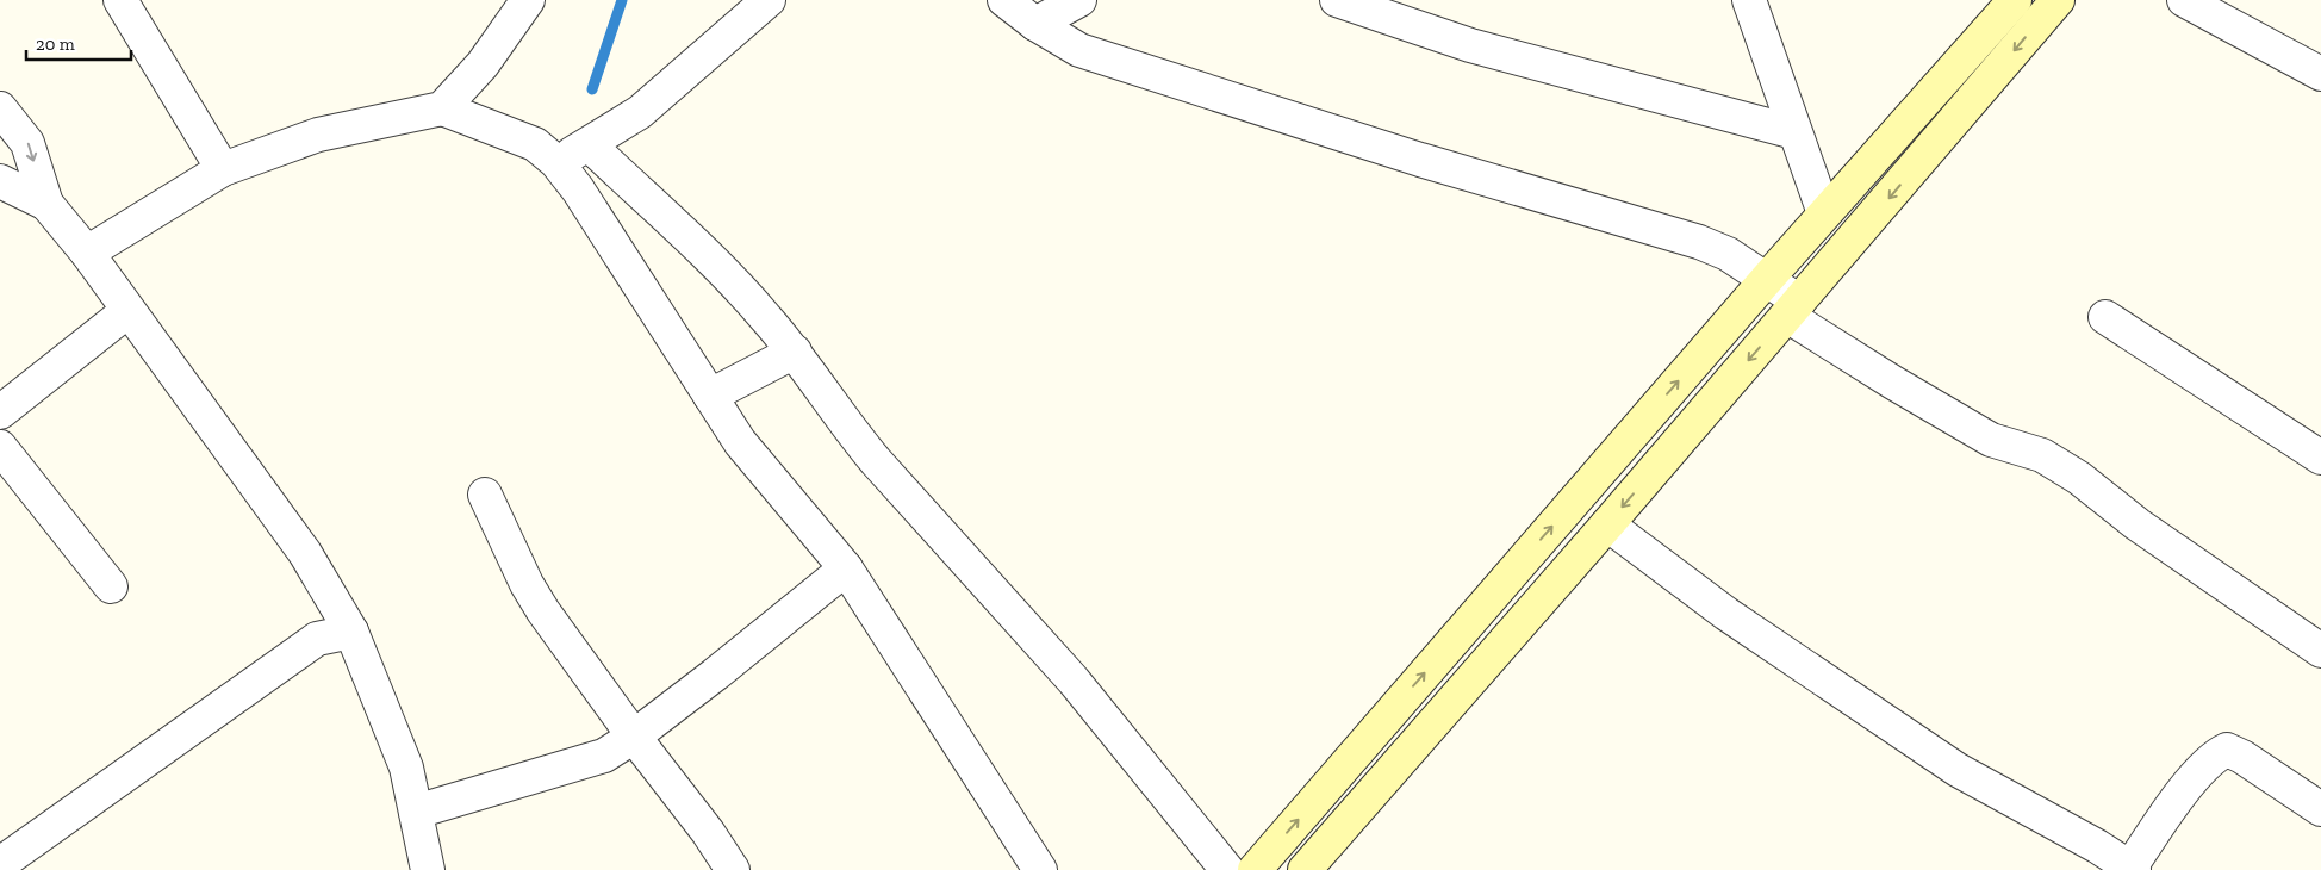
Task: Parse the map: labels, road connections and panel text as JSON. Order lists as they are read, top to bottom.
{
  "scale_bar": "20 m"
}
